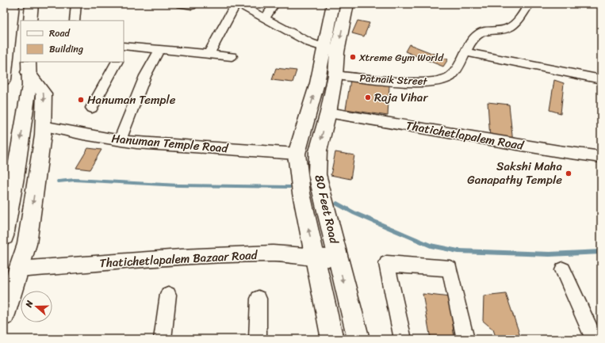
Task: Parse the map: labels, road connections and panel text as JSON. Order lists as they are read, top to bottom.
{
  "streets": {
    "street": [
      "Patnaik Street",
      "Thatichetlapalem Road",
      "Hanuman Temple Road",
      "80 Feet Road",
      "Thatichetlapalem Bazaar Road"
    ]
  },
  "crossings": [
    ["Patnaik Street", "80 Feet Road"],
    ["Thatichetlapalem Road", "80 Feet Road"],
    ["Hanuman Temple Road", "80 Feet Road"],
    ["80 Feet Road", "Thatichetlapalem Bazaar Road"]
  ],
  "places": [
    "Xtreme Gym World",
    "Raja Vihar",
    "Hanuman Temple",
    "Sakshi Maha Ganapathy Temple"
  ],
  "legend": ["Road", "Building"],
  "north": "left"
}
